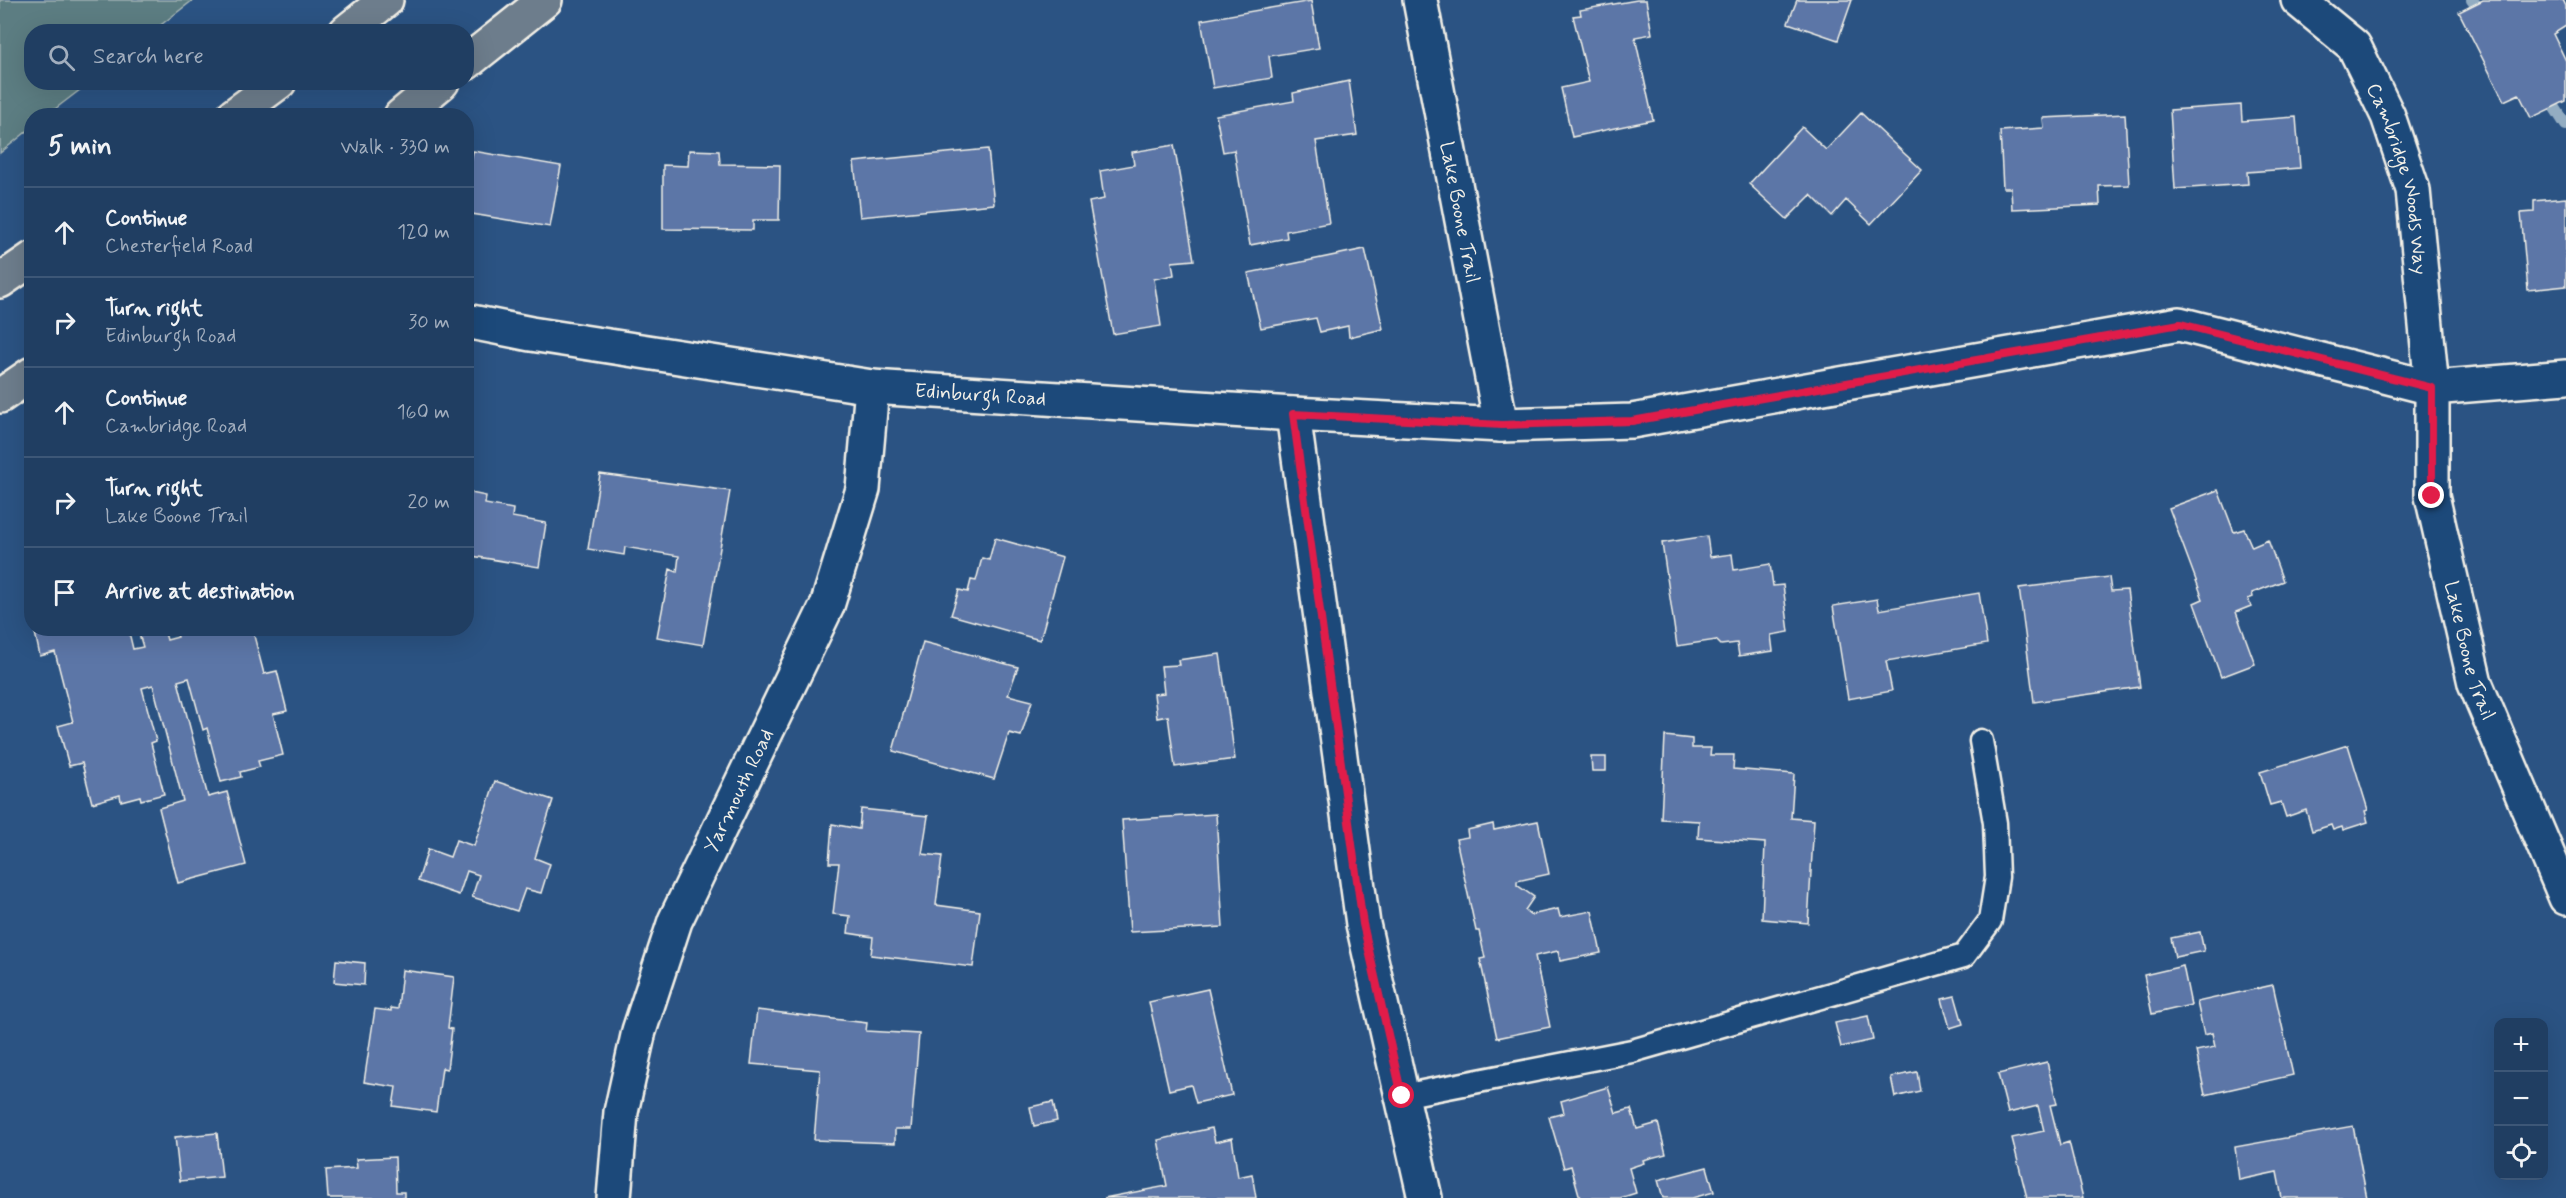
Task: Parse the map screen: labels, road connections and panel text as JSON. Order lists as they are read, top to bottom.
{
  "streets": {
    "street": [
      "Cambridge Woods Way",
      "Lake Boone Trail",
      "Edinburgh Road",
      "Yarmouth Road"
    ]
  },
  "crossings": [
    ["Cambridge Woods Way", "Lake Boone Trail"],
    ["Cambridge Woods Way", "Edinburgh Road"],
    ["Lake Boone Trail", "Edinburgh Road"],
    ["Edinburgh Road", "Yarmouth Road"]
  ],
  "page": {
    "search": "Search here",
    "heading": ["5 min", "Walk · 330 m"],
    "list": [
      ["Continue", "Chesterfield Road", "120 m"],
      ["Turn right", "Edinburgh Road", "30 m"],
      ["Continue", "Cambridge Road", "160 m"],
      ["Turn right", "Lake Boone Trail", "20 m"],
      "Arrive at destination"
    ],
    "map_buttons": ["+", "−"]
  }
}
